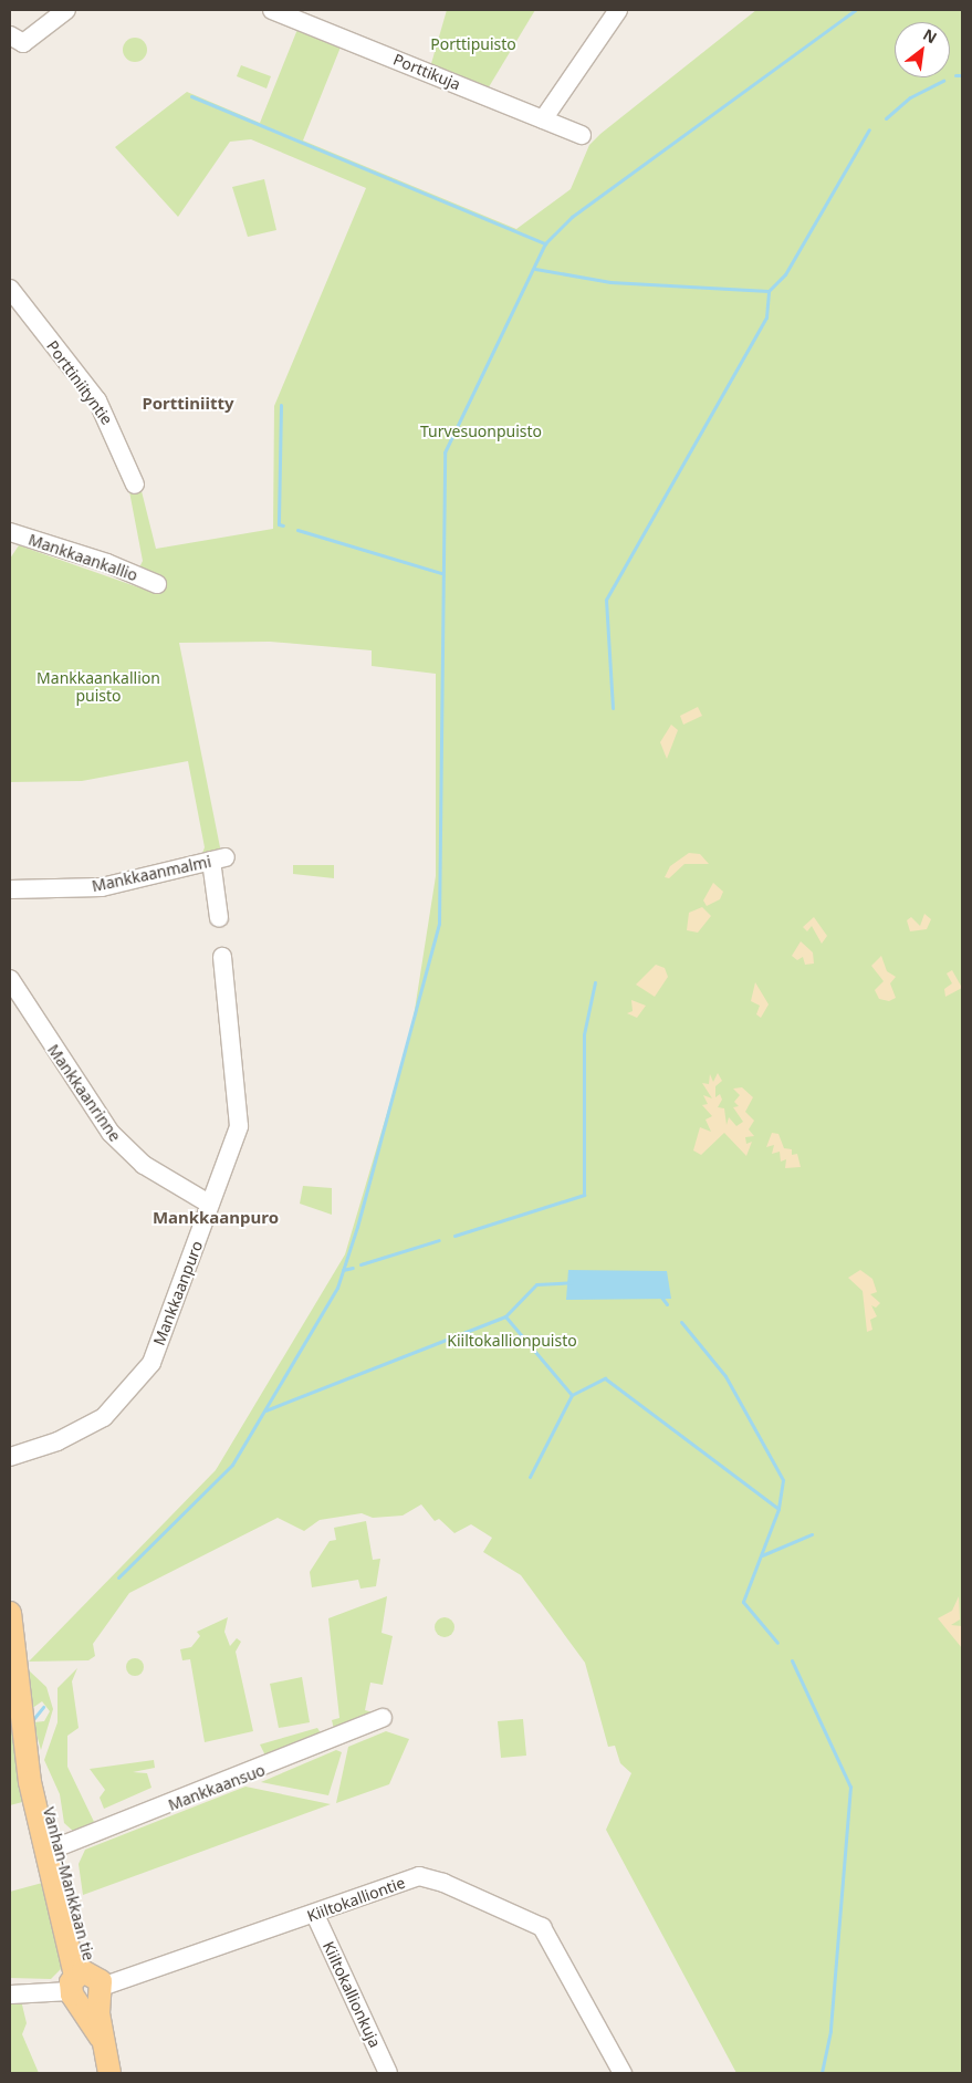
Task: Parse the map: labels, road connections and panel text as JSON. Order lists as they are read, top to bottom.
{
  "streets": {
    "main road": ["Vanhan-Mankkaan tie"],
    "street": [
      "Porttikuja",
      "Porttiniityntie",
      "Mankkaankallio",
      "Mankkaanmalmi",
      "Mankkaanrinne",
      "Mankkaanpuro",
      "Mankkaansuo",
      "Kiiltokalliontie",
      "Kiiltokallionkuja"
    ]
  },
  "crossings": [
    ["Mankkaanrinne", "Mankkaanpuro"],
    ["Mankkaansuo", "Vanhan-Mankkaan tie"],
    ["Vanhan-Mankkaan tie", "Kiiltokalliontie"],
    ["Kiiltokalliontie", "Kiiltokallionkuja"]
  ],
  "districts": ["Porttiniitty", "Mankkaanpuro"],
  "parks": [
    "Porttipuisto",
    "Turvesuonpuisto",
    "Mankkaankallion puisto",
    "Kiiltokallionpuisto"
  ],
  "north": "top right"
}
